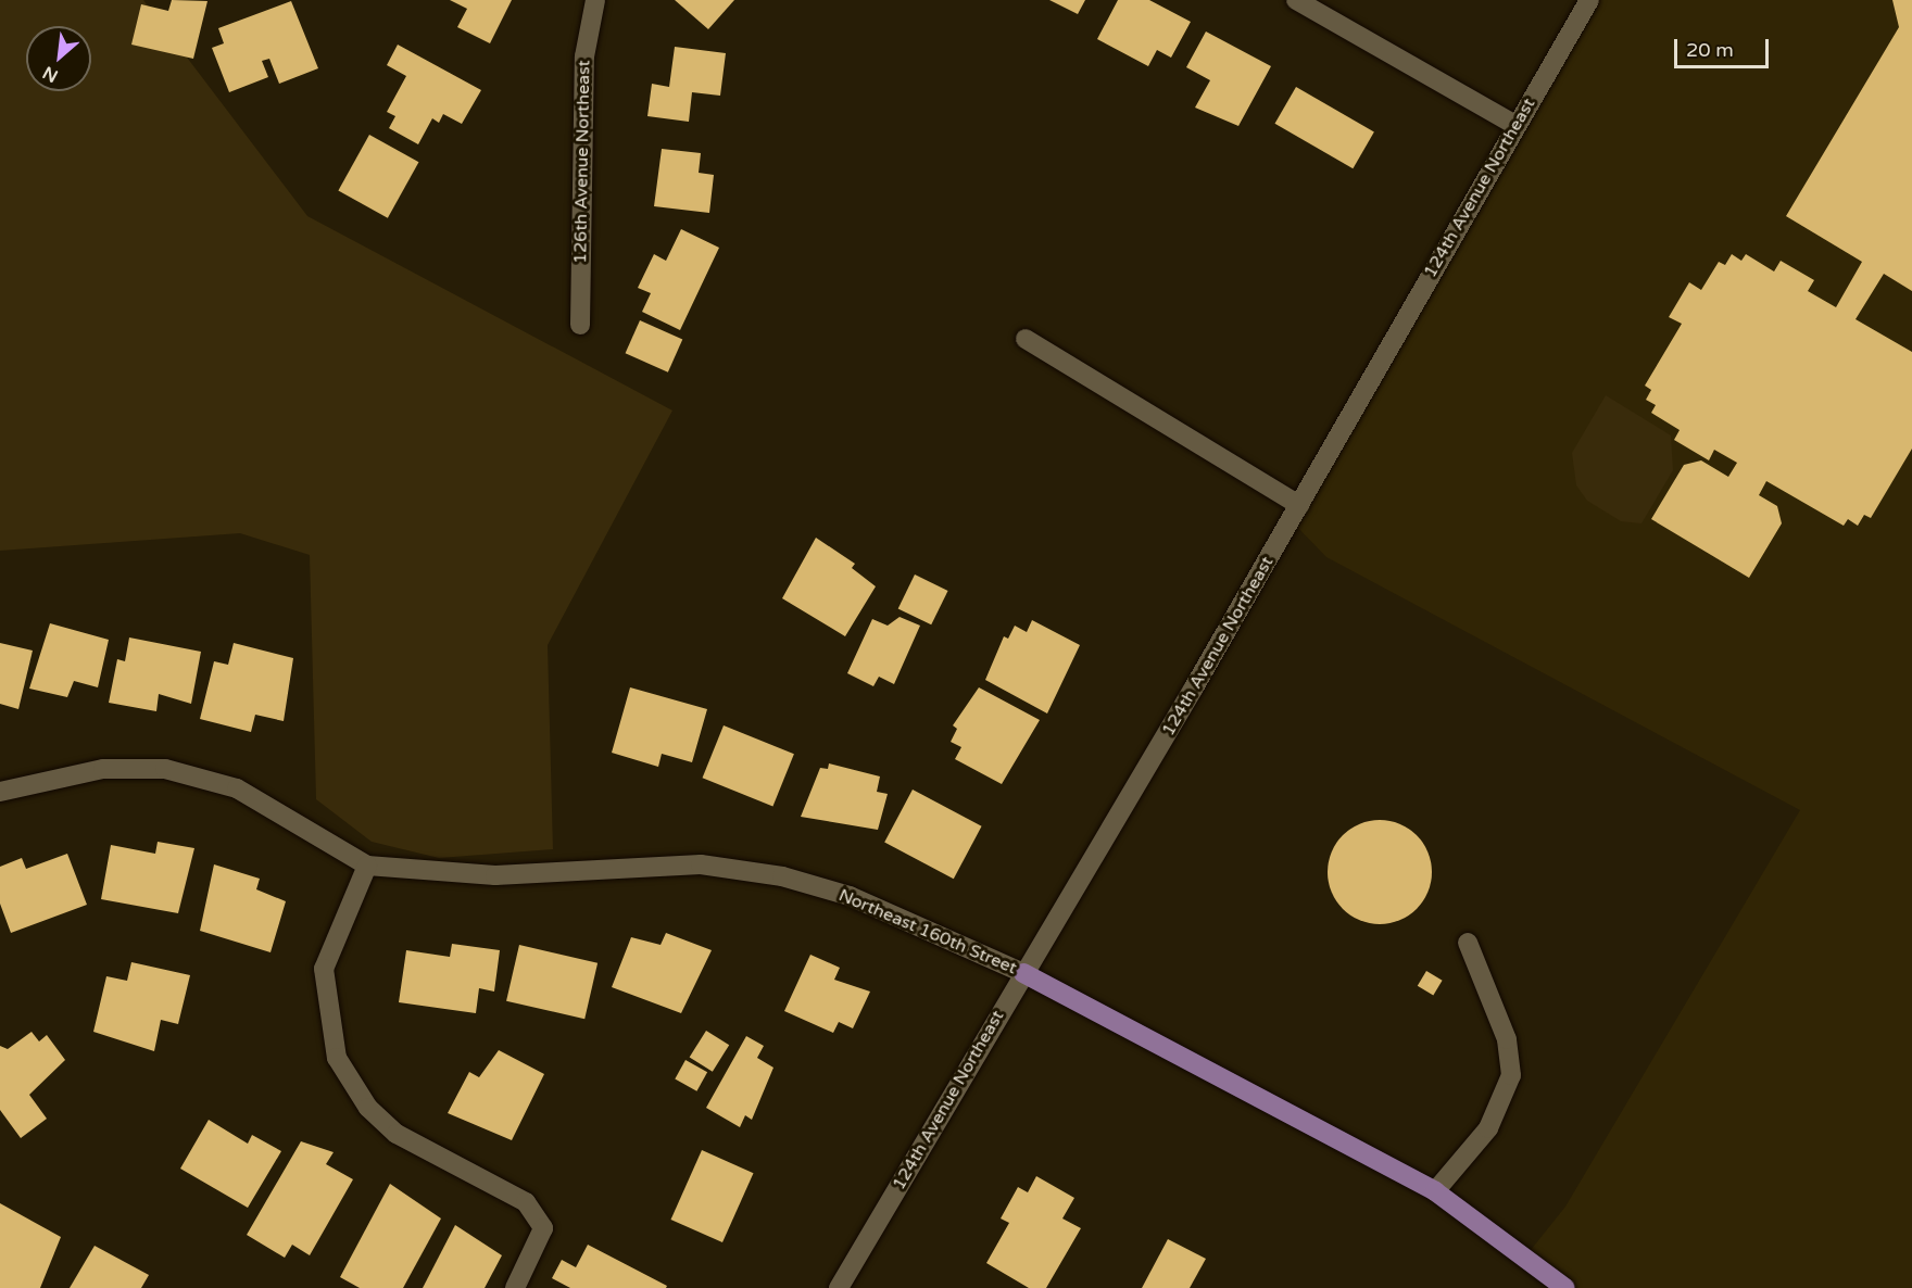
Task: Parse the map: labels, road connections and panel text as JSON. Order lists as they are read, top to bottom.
{
  "streets": {
    "main road": ["Northeast 160th Street"],
    "street": ["126th Avenue Northeast", "124th Avenue Northeast"]
  },
  "crossings": [
    ["124th Avenue Northeast", "Northeast 160th Street"]
  ],
  "scale_bar": "20 m",
  "north": "bottom left"
}
